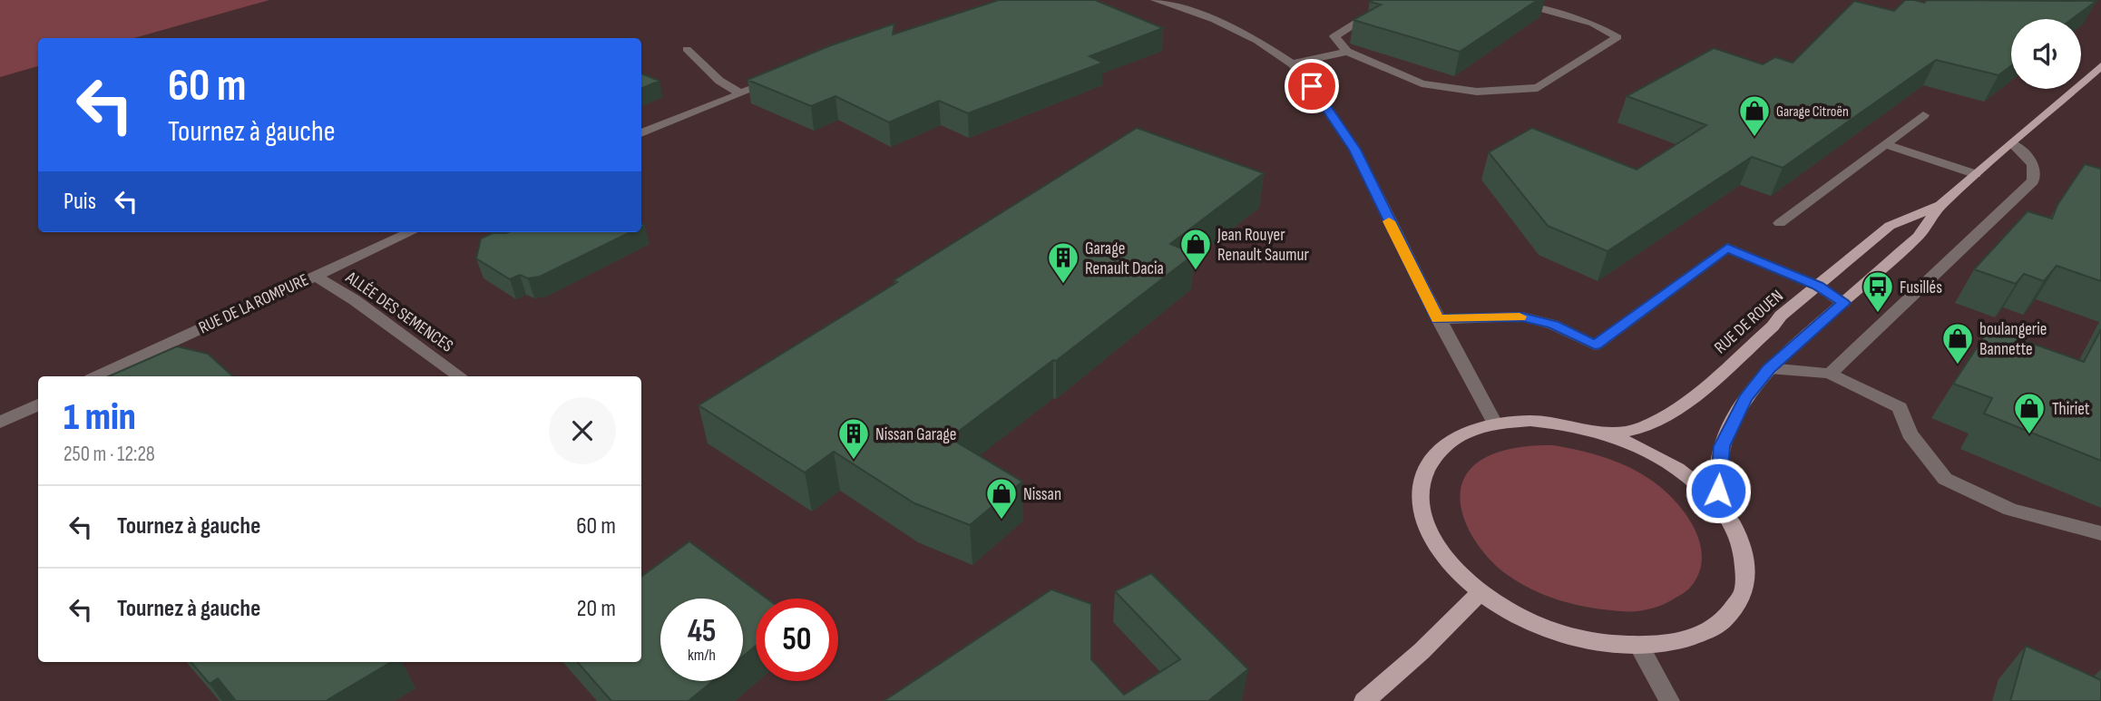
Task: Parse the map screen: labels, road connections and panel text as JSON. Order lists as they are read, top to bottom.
{
  "streets": {
    "main road": ["RUE DE ROUEN"],
    "street": ["RUE DE LA ROMPURE", "ALLÉE DES SEMENCES"]
  },
  "crossings": [
    ["RUE DE LA ROMPURE", "ALLÉE DES SEMENCES"]
  ],
  "places": {
    "shop": [
      "Garage Citroën",
      "Jean Rouyer Renault Saumur",
      "boulangerie Bannette",
      "Thiriet",
      "Nissan"
    ],
    "building": ["Garage Renault Dacia", "Nissan Garage"],
    "bus stop": ["Fusillés"]
  },
  "page": {
    "turn": ["60 m", "Tournez à gauche"],
    "then": "Puis",
    "heading": ["1 min", "250 m · 12:28"],
    "list": [
      {
        "name": "Tournez à gauche",
        "value": "60 m"
      },
      {
        "name": "Tournez à gauche",
        "value": "20 m"
      }
    ],
    "speed": "45 km/h",
    "limit": "50"
  }
}
